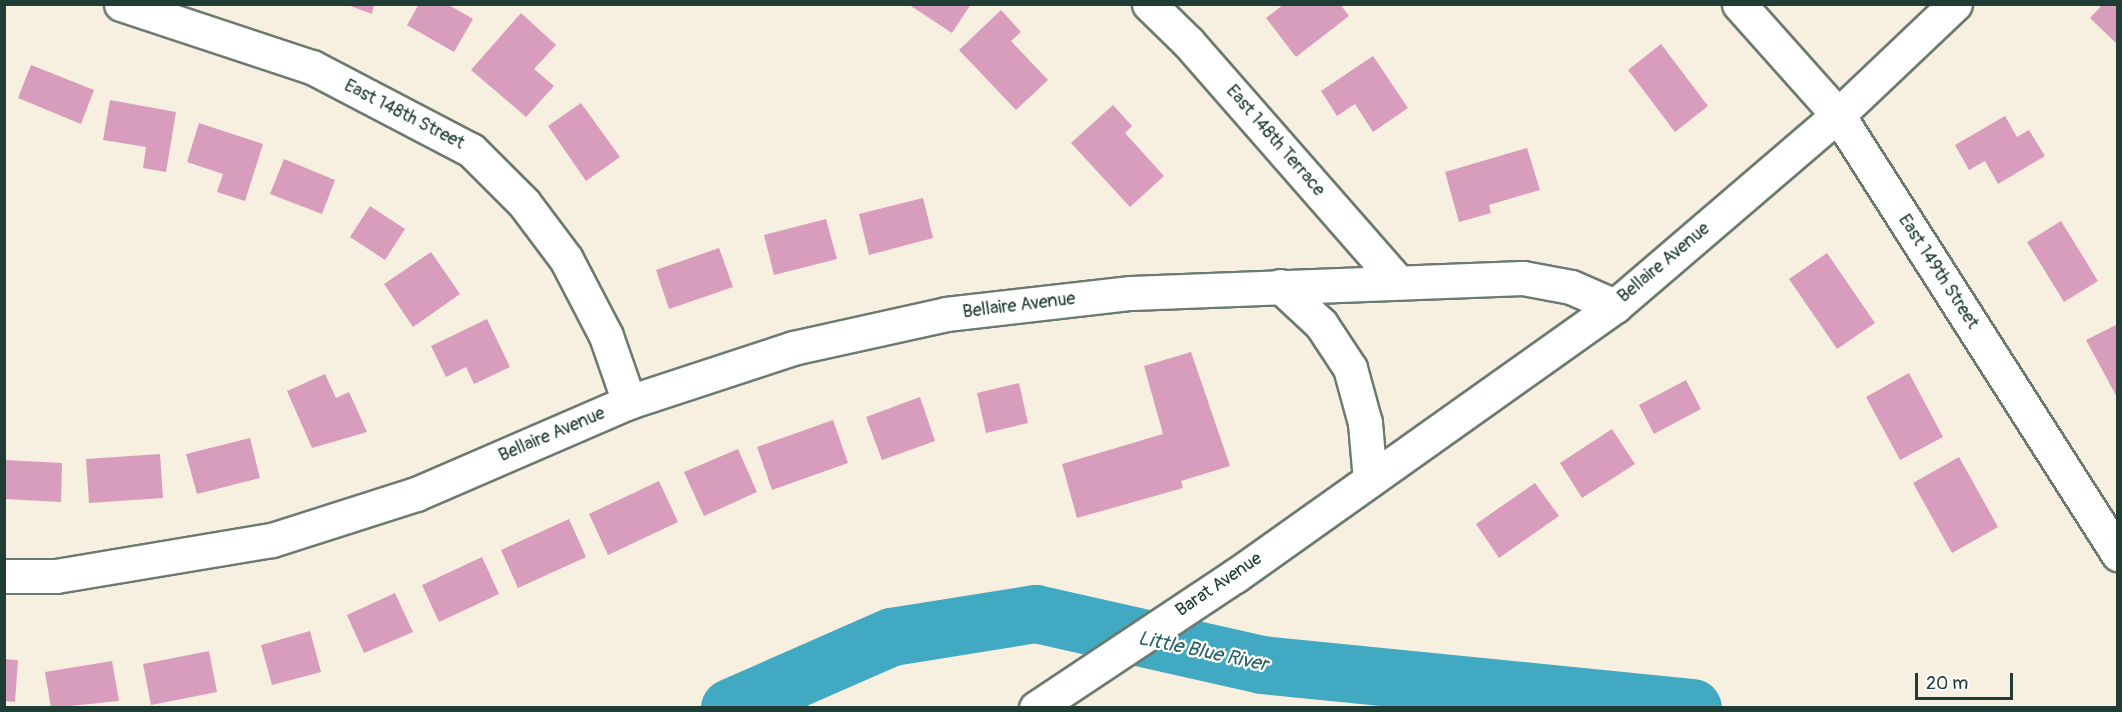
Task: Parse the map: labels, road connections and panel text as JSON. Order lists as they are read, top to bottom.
{
  "streets": {
    "street": [
      "East 148th Street",
      "East 148th Terrace",
      "Bellaire Avenue",
      "East 149th Street",
      "Barat Avenue"
    ]
  },
  "crossings": [
    ["East 148th Street", "Bellaire Avenue"],
    ["East 148th Terrace", "Bellaire Avenue"],
    ["Bellaire Avenue", "East 149th Street"],
    ["Bellaire Avenue", "Barat Avenue"]
  ],
  "water": ["Little Blue River"],
  "scale_bar": "20 m"
}
